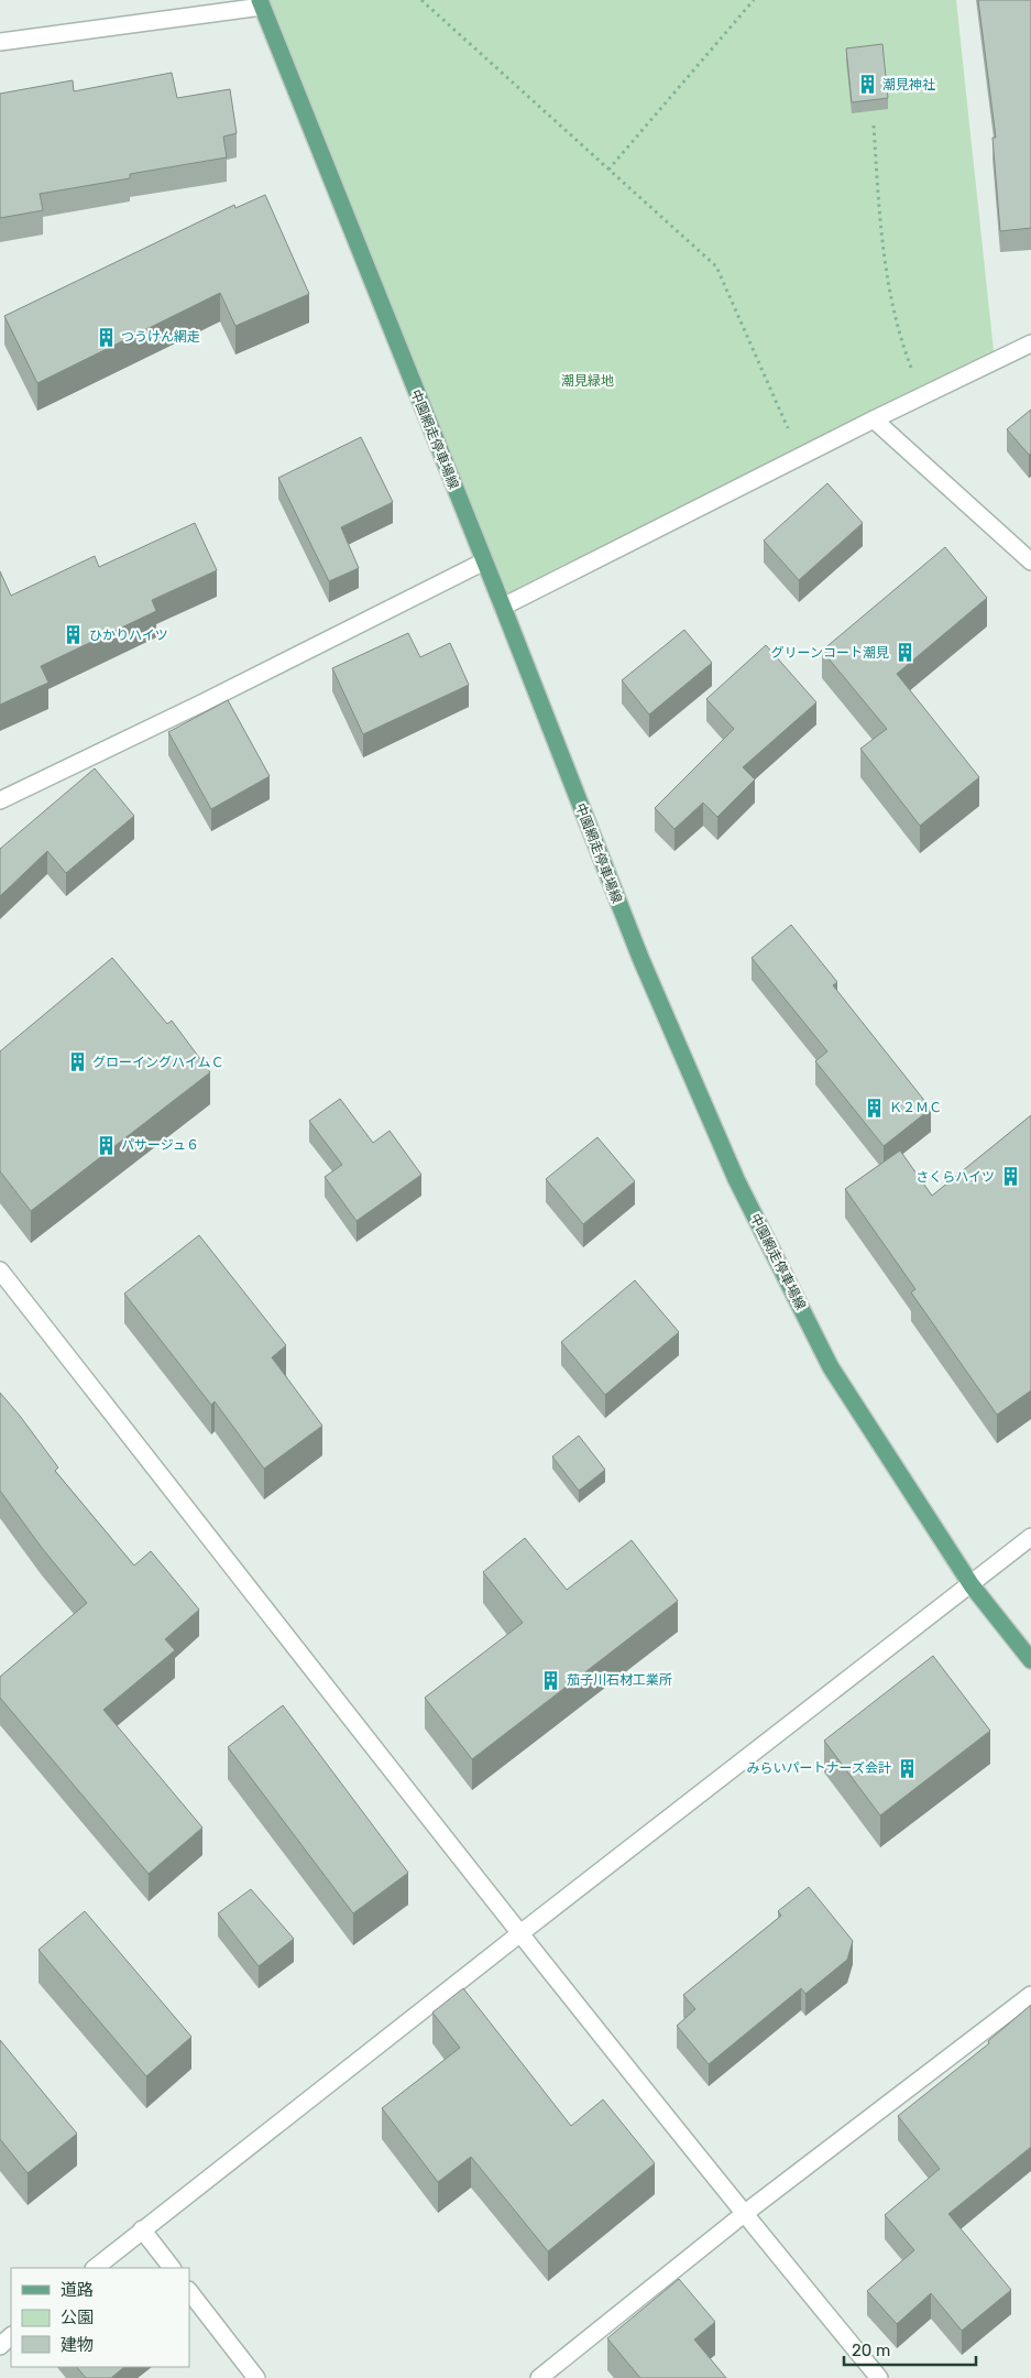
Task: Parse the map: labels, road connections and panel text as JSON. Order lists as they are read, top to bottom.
{
  "streets": {
    "main road": ["中園網走停車場線"]
  },
  "parks": ["潮見緑地"],
  "places": {
    "building": [
      "潮見神社",
      "つうけん網走",
      "ひかりハイツ",
      "グリーンコート潮見",
      "グローイングハイムＣ",
      "Ｋ２ＭＣ",
      "パサージュ６",
      "さくらハイツ",
      "茄子川石材工業所",
      "みらいパートナーズ会計"
    ]
  },
  "legend": ["道路", "公園", "建物"],
  "scale_bar": "20 m"
}
